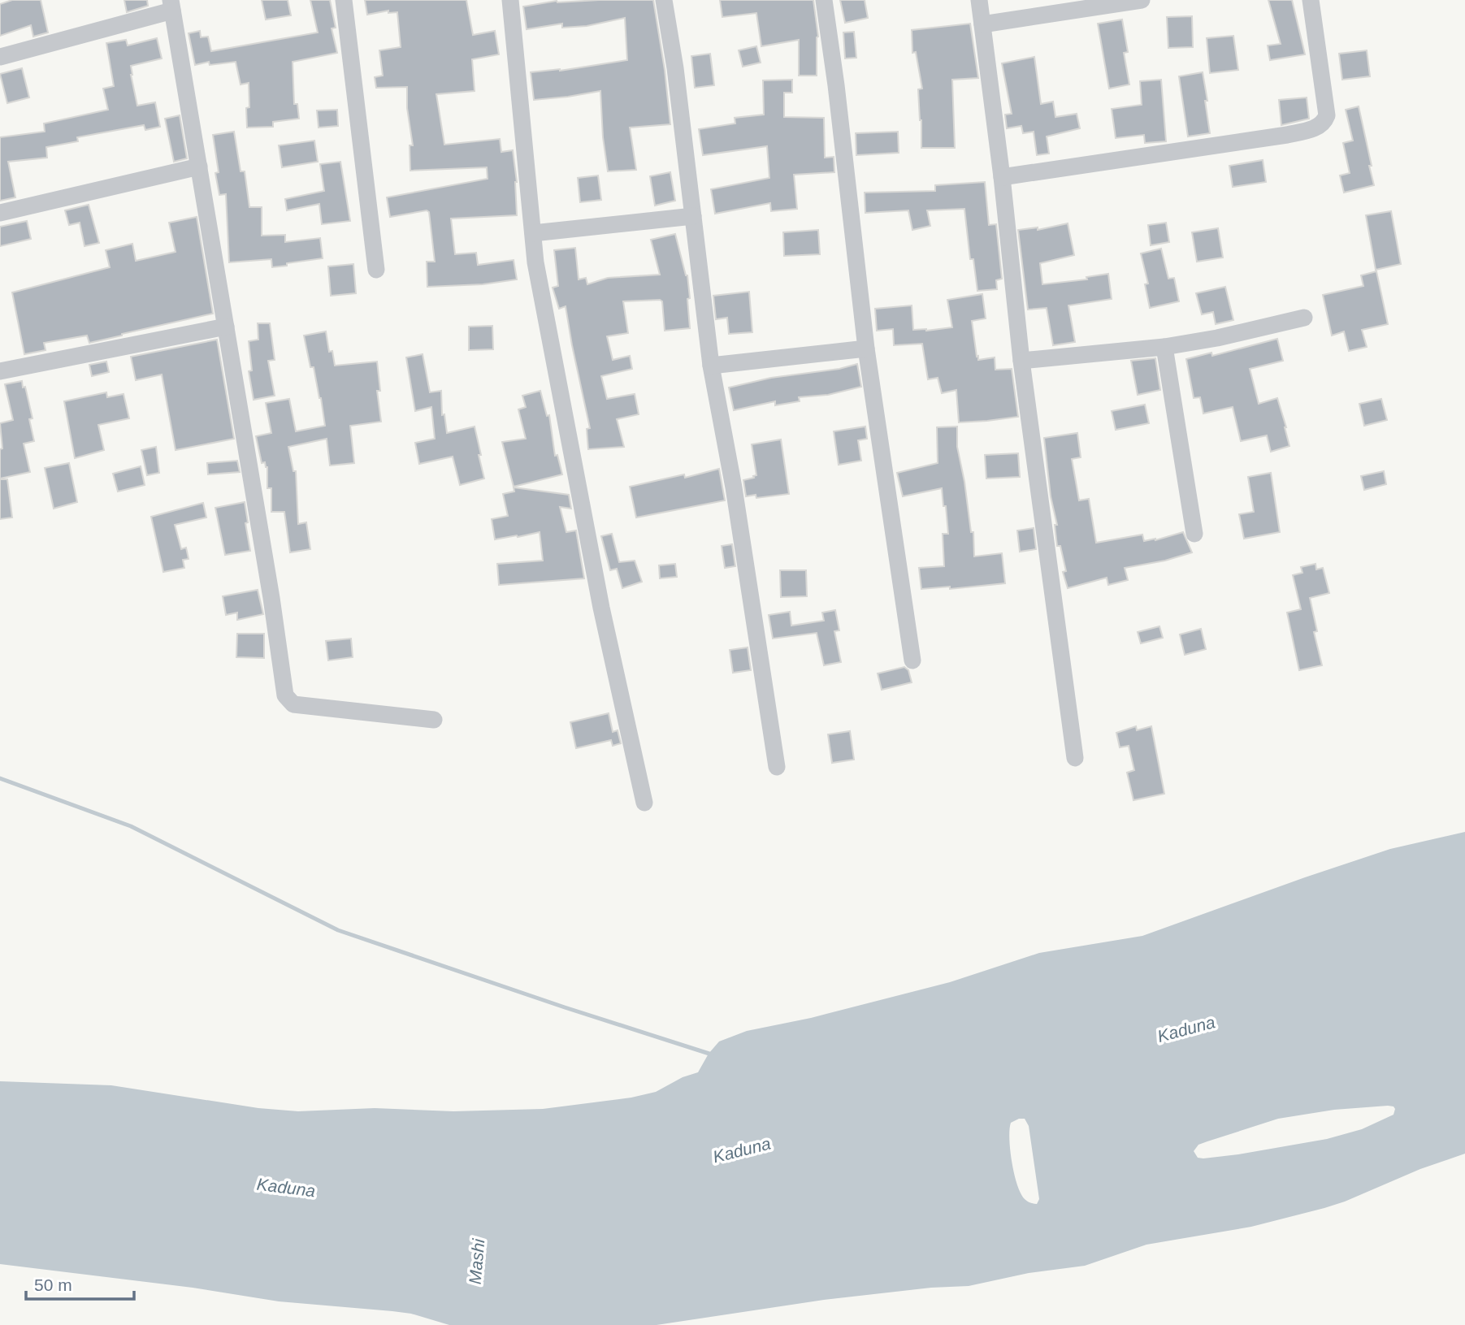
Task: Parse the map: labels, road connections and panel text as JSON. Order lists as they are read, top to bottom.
{
  "water": ["Kaduna", "Mashi"],
  "scale_bar": "50 m"
}
